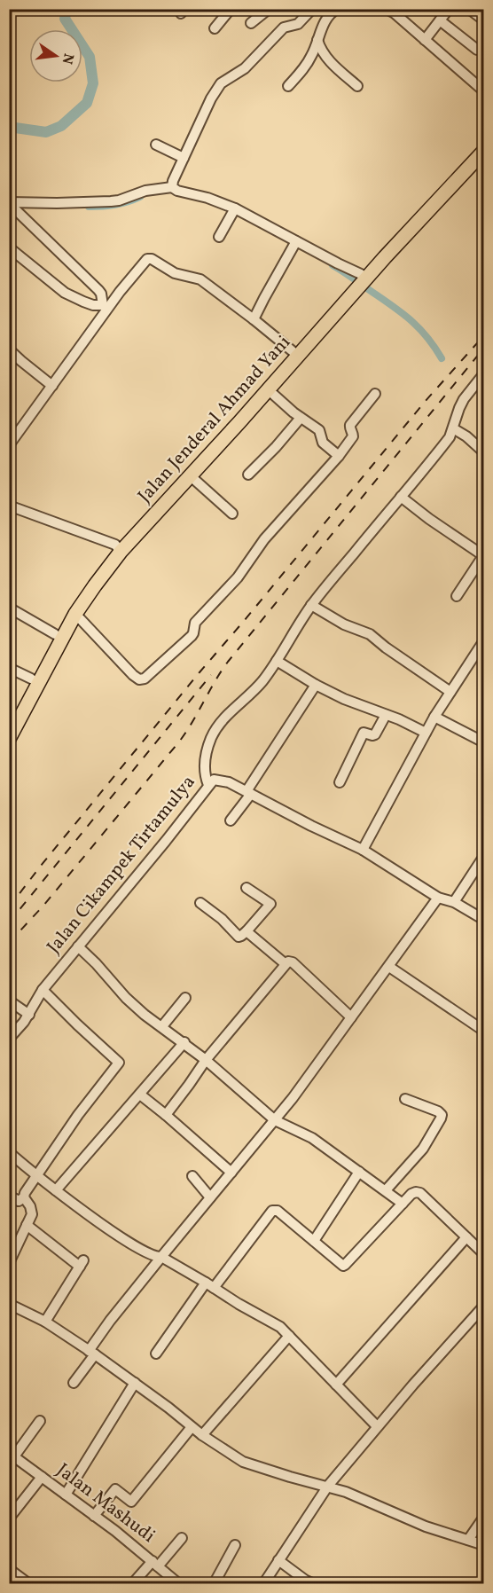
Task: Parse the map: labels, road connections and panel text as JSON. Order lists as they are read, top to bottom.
{
  "streets": {
    "highway": ["Jalan Jenderal Ahmad Yani"],
    "street": ["Jalan Cikampek Tirtamulya", "Jalan Mashudi"]
  },
  "north": "right"
}
